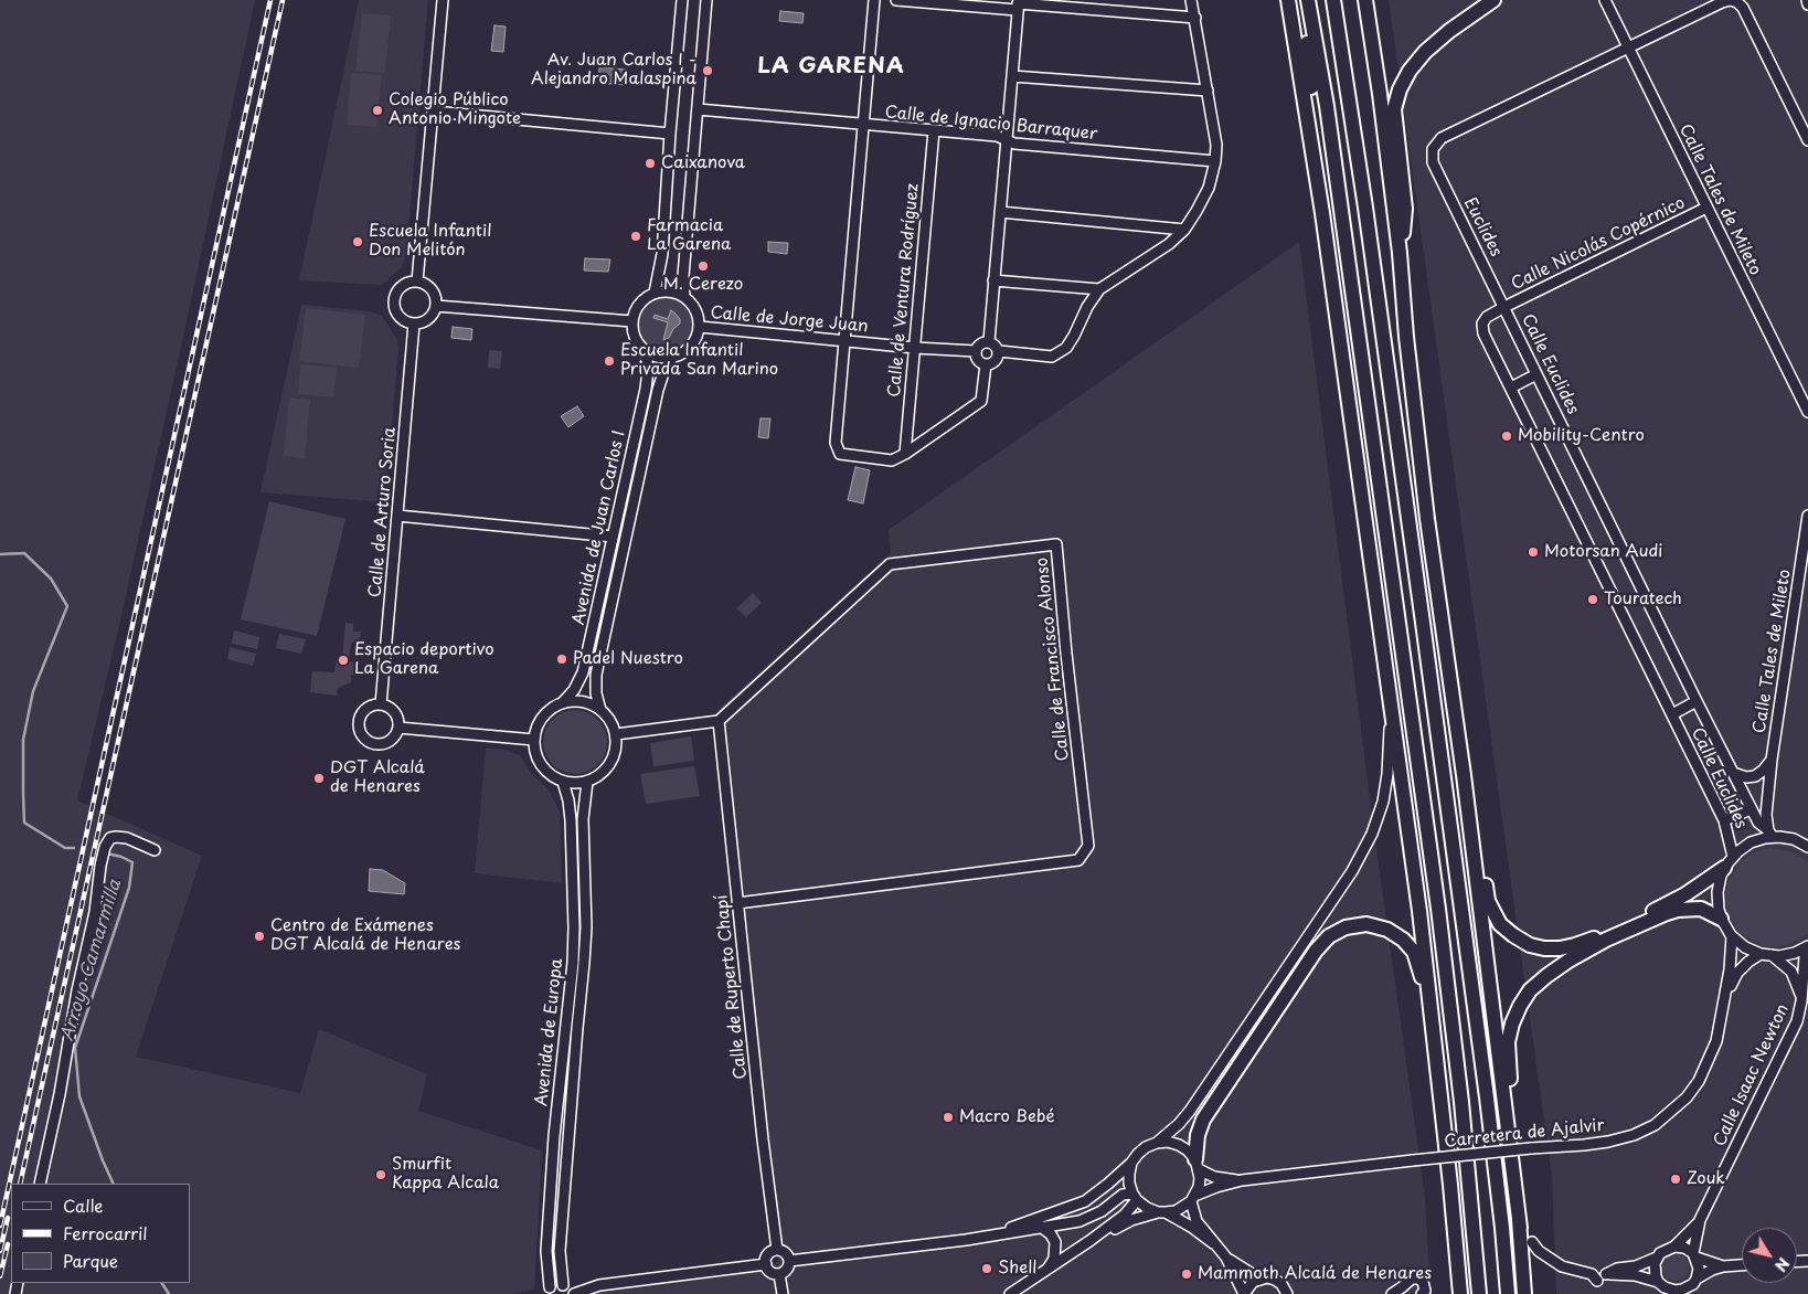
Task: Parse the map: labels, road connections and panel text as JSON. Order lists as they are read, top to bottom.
{
  "streets": {
    "street": [
      "Calle de Ignacio Barraquer",
      "Calle Tales de Mileto",
      "Euclides",
      "Calle Nicolás Copérnico",
      "Calle de Ventura Rodríguez",
      "Calle de Jorge Juan",
      "Calle Euclides",
      "Calle de Arturo Soria",
      "Avenida de Juan Carlos I",
      "Calle de Francisco Alonso",
      "Calle de Ruperto Chapí",
      "Avenida de Europa",
      "Calle Isaac Newton",
      "Carretera de Ajalvir"
    ]
  },
  "crossings": [
    ["Calle de Ignacio Barraquer", "Calle de Ventura Rodríguez"],
    ["Calle Tales de Mileto", "Euclides"],
    ["Calle Tales de Mileto", "Calle Nicolás Copérnico"],
    ["Calle Tales de Mileto", "Calle Euclides"],
    ["Euclides", "Calle Nicolás Copérnico"],
    ["Euclides", "Calle Euclides"],
    ["Calle Nicolás Copérnico", "Calle Euclides"],
    ["Calle de Ventura Rodríguez", "Calle de Jorge Juan"],
    ["Calle de Jorge Juan", "Avenida de Juan Carlos I"],
    ["Avenida de Juan Carlos I", "Avenida de Europa"],
    ["Calle de Francisco Alonso", "Calle de Ruperto Chapí"]
  ],
  "districts": ["LA GARENA"],
  "water": ["Arroyo Camarmilla"],
  "places": [
    "Av. Juan Carlos I - Alejandro Malaspina",
    "Colegio Público Antonio Mingote",
    "Caixanova",
    "Farmacia La Garena",
    "Escuela Infantil Don Melitón",
    "M. Cerezo",
    "Escuela Infantil Privada San Marino",
    "Mobility-Centro",
    "Motorsan Audi",
    "Touratech",
    "Padel Nuestro",
    "Espacio deportivo La Garena",
    "DGT Alcalá de Henares",
    "Centro de Exámenes DGT Alcalá de Henares",
    "Macro Bebé",
    "Smurfit Kappa Alcala",
    "Zouk",
    "Shell",
    "Mammoth Alcalá de Henares"
  ],
  "legend": ["Calle", "Ferrocarril", "Parque"],
  "north": "bottom right"
}
